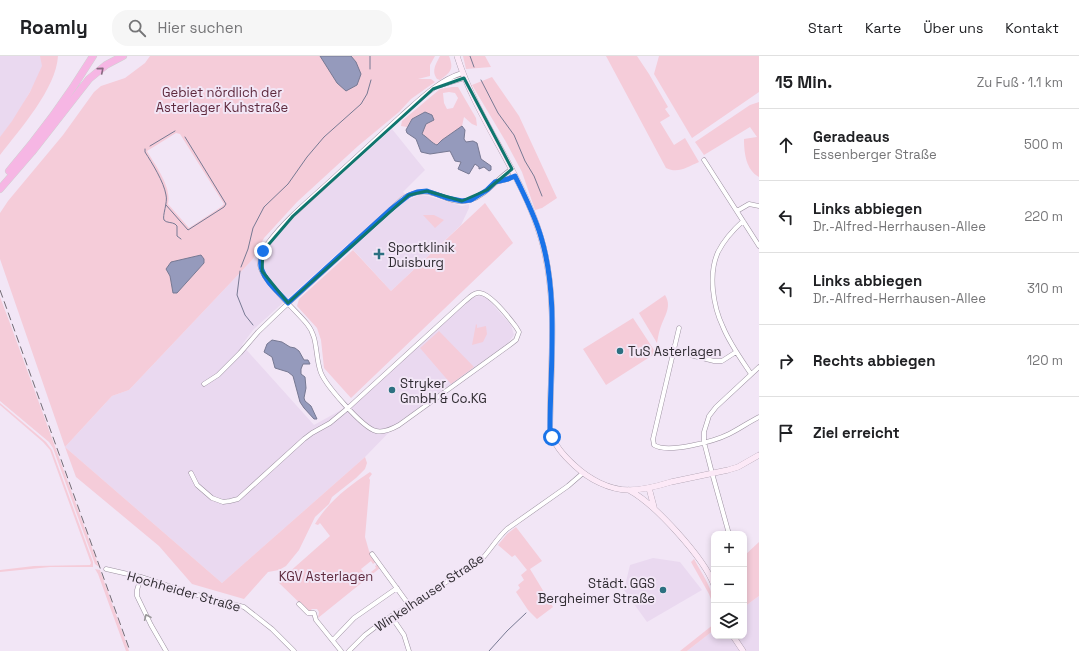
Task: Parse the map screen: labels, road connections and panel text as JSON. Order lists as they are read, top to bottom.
{
  "streets": {
    "street": ["Hochheider Straße", "Winkelhauser Straße"]
  },
  "parks": ["Gebiet nördlich der Asterlager Kuhstraße", "KGV Asterlagen"],
  "places": {
    "health": ["Sportklinik Duisburg"],
    "other": ["TuS Asterlagen", "Stryker GmbH & Co.KG", "Städt. GGS Bergheimer Straße"]
  },
  "page": {
    "header": "Roamly",
    "search": "Hier suchen",
    "nav": [
      "Start",
      "Karte",
      "Über uns",
      "Kontakt"
    ],
    "heading": ["15 Min.", "Zu Fuß · 1.1 km"],
    "list": [
      ["Geradeaus", "Essenberger Straße", "500 m"],
      ["Links abbiegen", "Dr.-Alfred-Herrhausen-Allee", "220 m"],
      ["Links abbiegen", "Dr.-Alfred-Herrhausen-Allee", "310 m"],
      ["Rechts abbiegen", "120 m"],
      "Ziel erreicht"
    ],
    "map_buttons": ["+", "−"]
  }
}
